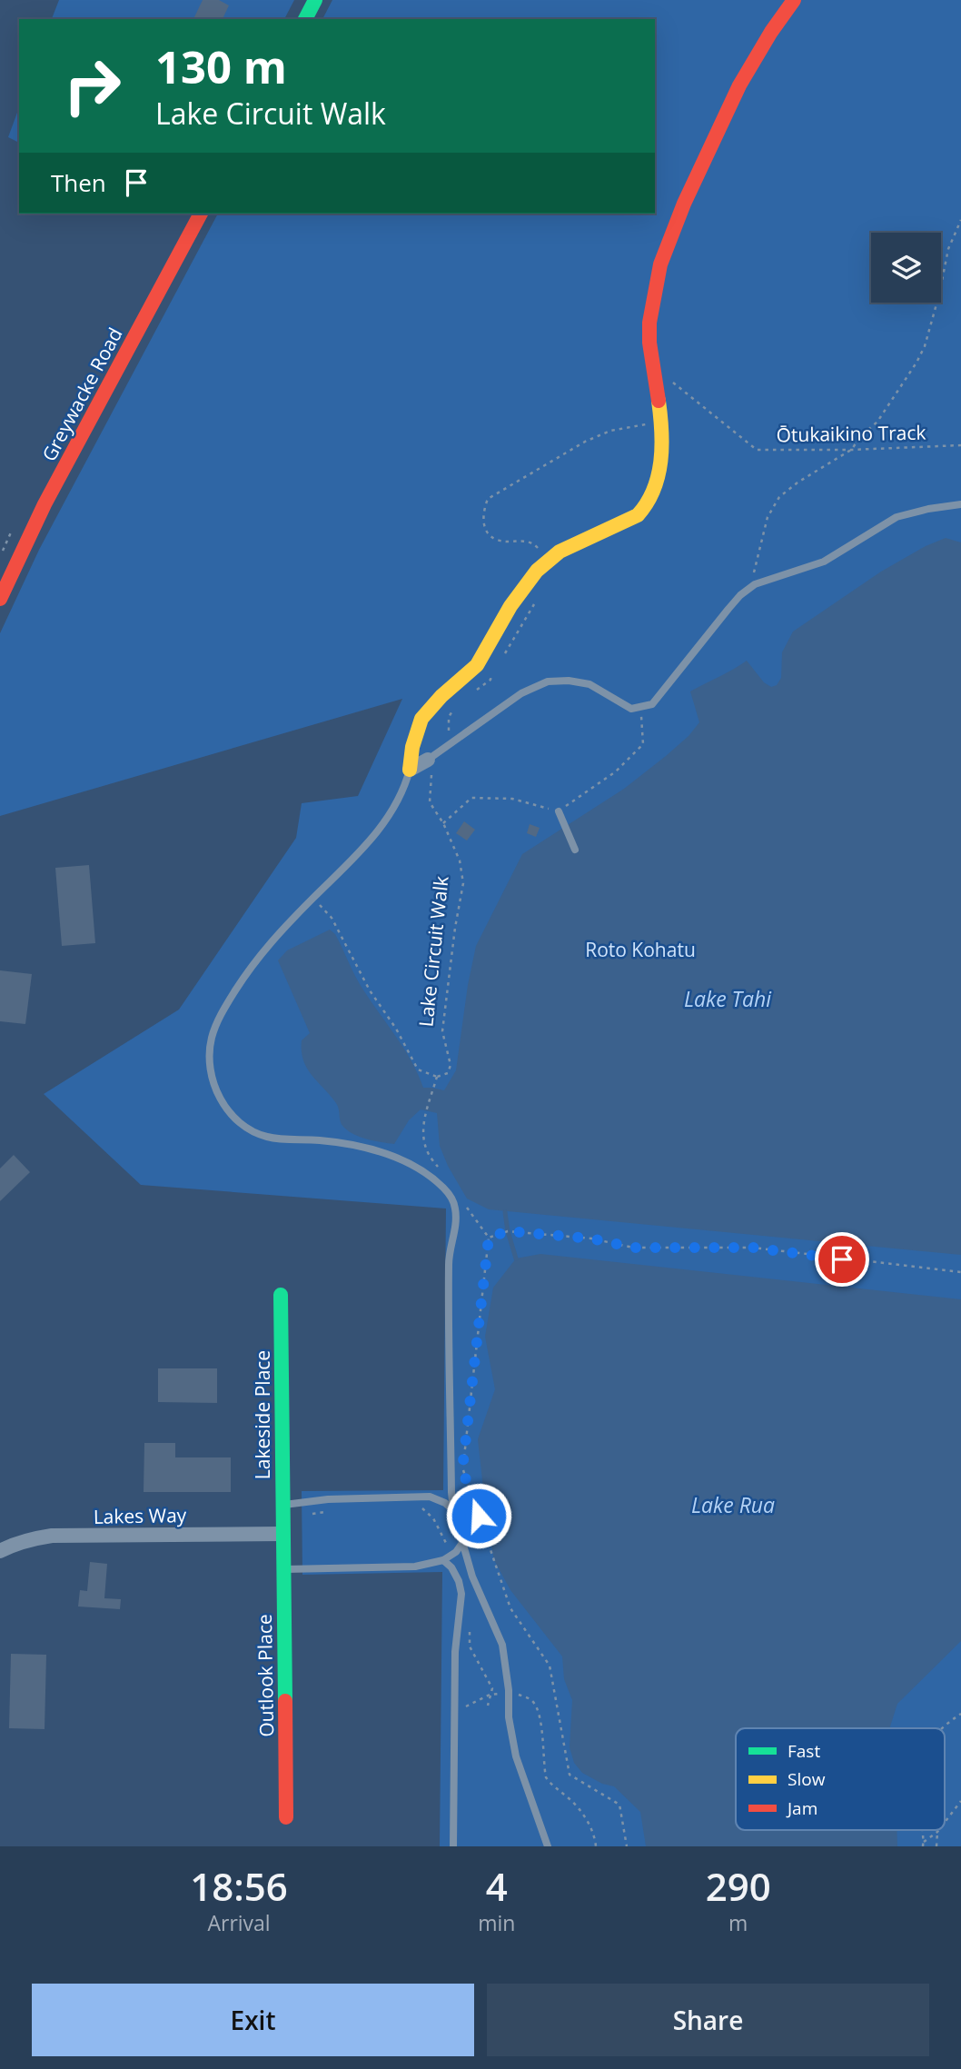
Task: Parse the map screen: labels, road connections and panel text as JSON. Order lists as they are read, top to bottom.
{
  "streets": {
    "street": [
      "Greywacke Road",
      "Lakeside Place",
      "Lakes Way",
      "Outlook Place"
    ],
    "path": ["Ōtukaikino Track", "Lake Circuit Walk"]
  },
  "crossings": [
    ["Lakeside Place", "Lakes Way"],
    ["Lakeside Place", "Outlook Place"],
    ["Lakes Way", "Outlook Place"]
  ],
  "water": ["Lake Tahi", "Lake Rua"],
  "parks": ["Roto Kohatu"],
  "legend": ["Fast", "Slow", "Jam"],
  "page": {
    "turn": ["130 m", "Lake Circuit Walk"],
    "then": "Then",
    "eta": [
      "18:56",
      "Arrival",
      "4",
      "min",
      "290",
      "m"
    ],
    "buttons": ["Exit", "Share"]
  }
}
